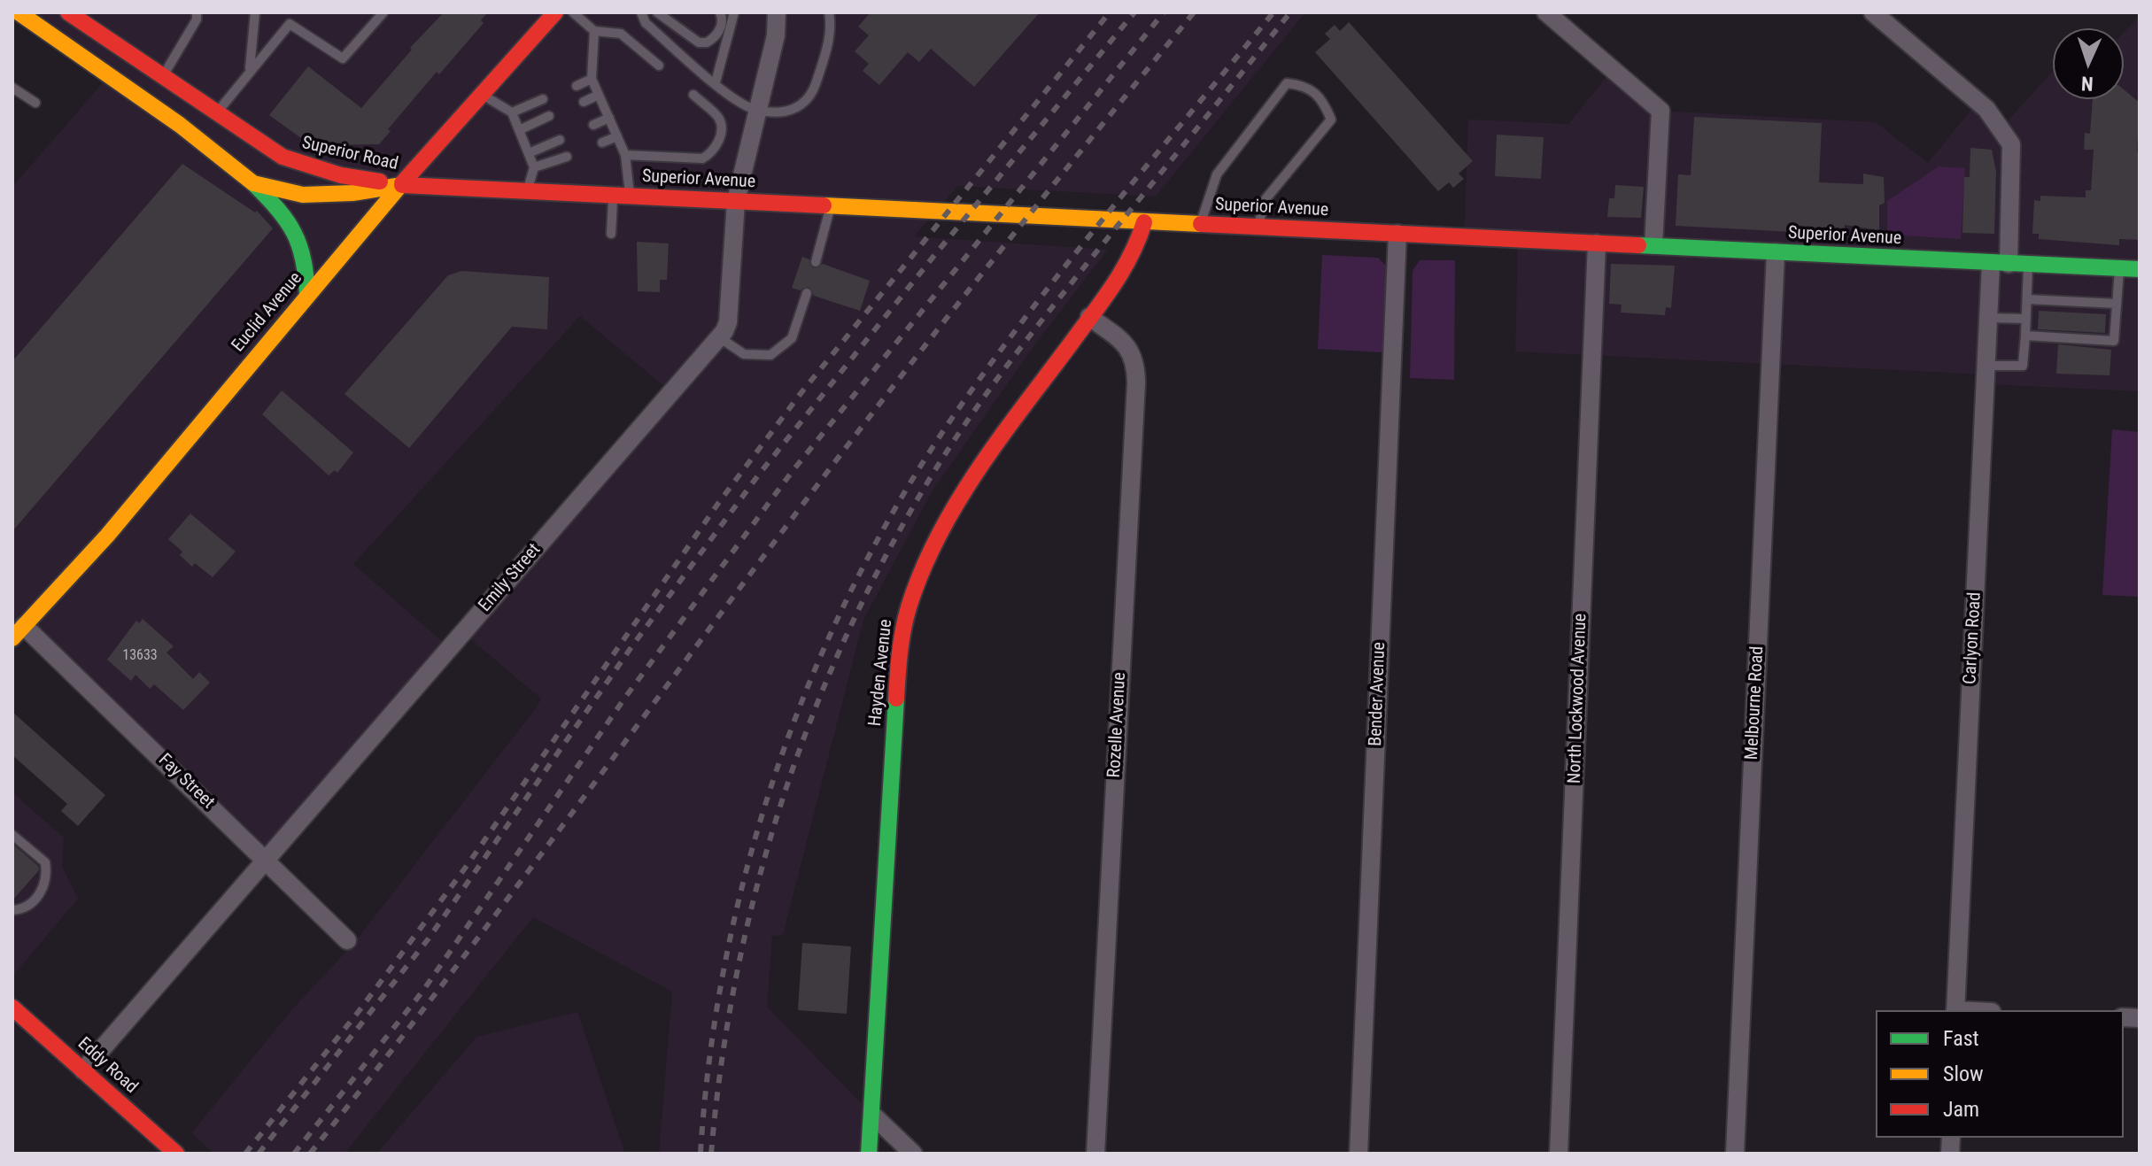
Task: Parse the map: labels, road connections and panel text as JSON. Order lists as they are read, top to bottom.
{
  "streets": {
    "main road": [
      "Superior Road",
      "Superior Avenue",
      "Euclid Avenue",
      "Hayden Avenue",
      "Eddy Road"
    ],
    "street": [
      "Emily Street",
      "Carlyon Road",
      "Bender Avenue",
      "North Lockwood Avenue",
      "Melbourne Road",
      "Rozelle Avenue",
      "Fay Street"
    ]
  },
  "crossings": [
    ["Superior Road", "Superior Avenue"],
    ["Superior Road", "Euclid Avenue"],
    ["Superior Avenue", "Euclid Avenue"],
    ["Superior Avenue", "Emily Street"],
    ["Superior Avenue", "Carlyon Road"],
    ["Superior Avenue", "Hayden Avenue"],
    ["Superior Avenue", "Bender Avenue"],
    ["Superior Avenue", "North Lockwood Avenue"],
    ["Superior Avenue", "Melbourne Road"],
    ["Euclid Avenue", "Fay Street"],
    ["Emily Street", "Fay Street"],
    ["Emily Street", "Eddy Road"],
    ["Hayden Avenue", "Rozelle Avenue"]
  ],
  "house_numbers": ["13633"],
  "legend": ["Fast", "Slow", "Jam"],
  "north": "bottom"
}
